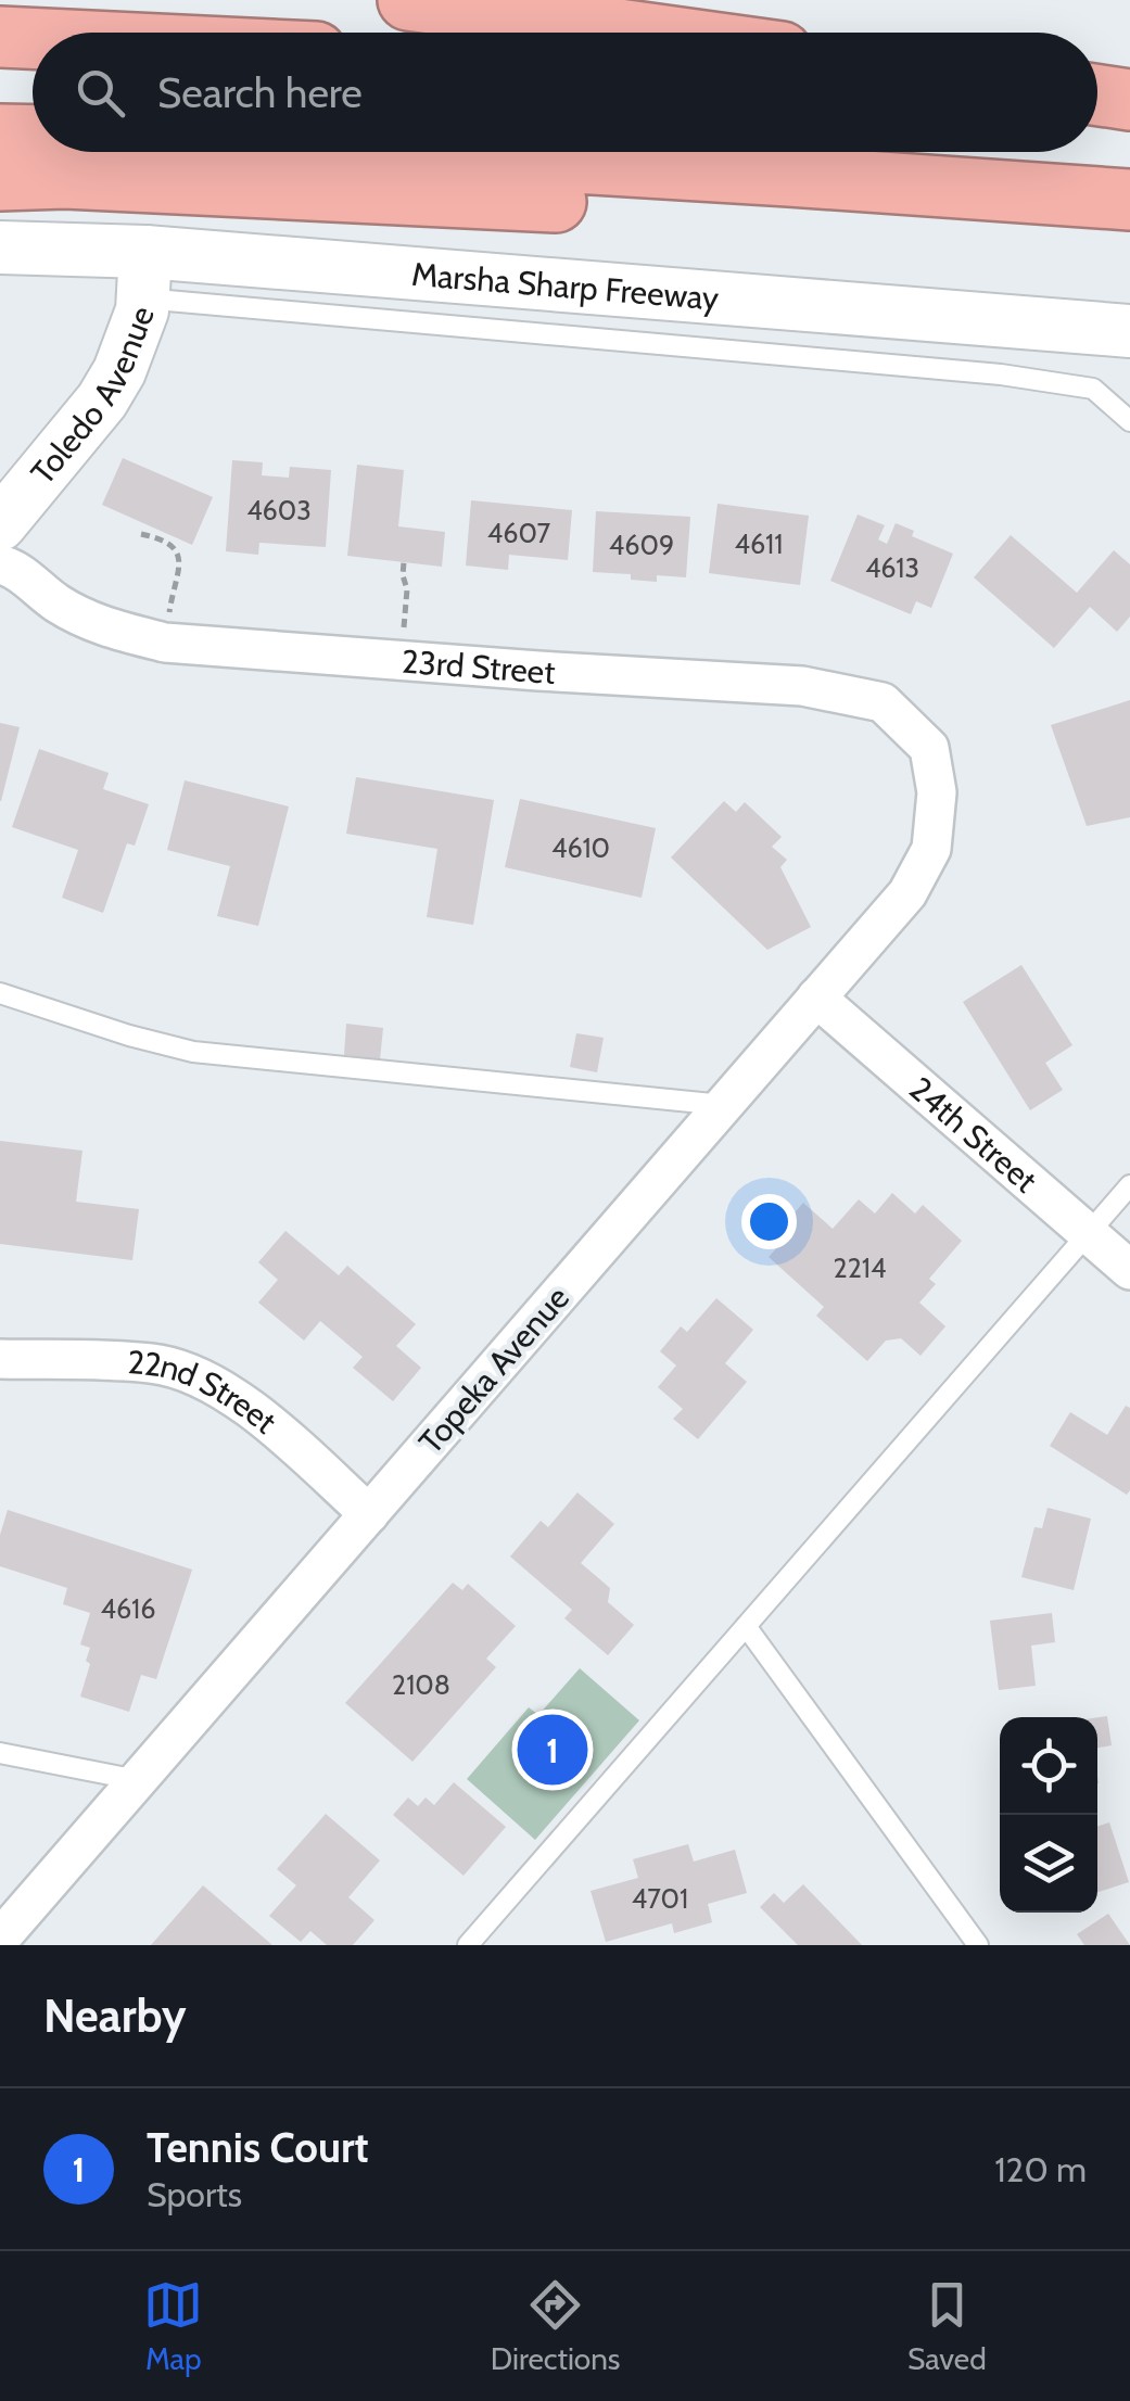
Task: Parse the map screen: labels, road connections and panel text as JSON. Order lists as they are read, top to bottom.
{
  "streets": {
    "main road": ["Marsha Sharp Freeway", "Toledo Avenue"],
    "street": [
      "23rd Street",
      "24th Street",
      "Topeka Avenue",
      "22nd Street"
    ]
  },
  "crossings": [
    ["Marsha Sharp Freeway", "Toledo Avenue"],
    ["23rd Street", "Topeka Avenue"],
    ["24th Street", "Topeka Avenue"],
    ["Topeka Avenue", "22nd Street"]
  ],
  "house_numbers": [
    "4603",
    "4607",
    "4611",
    "4609",
    "4613",
    "4610",
    "2214",
    "4616",
    "2108",
    "4701"
  ],
  "page": {
    "search": "Search here",
    "pins": "1",
    "heading": "Nearby",
    "list": [
      {
        "mark": "1",
        "name": "Tennis Court",
        "note": "Sports",
        "value": "120 m"
      }
    ],
    "nav": ["Map", "Directions", "Saved"]
  }
}
